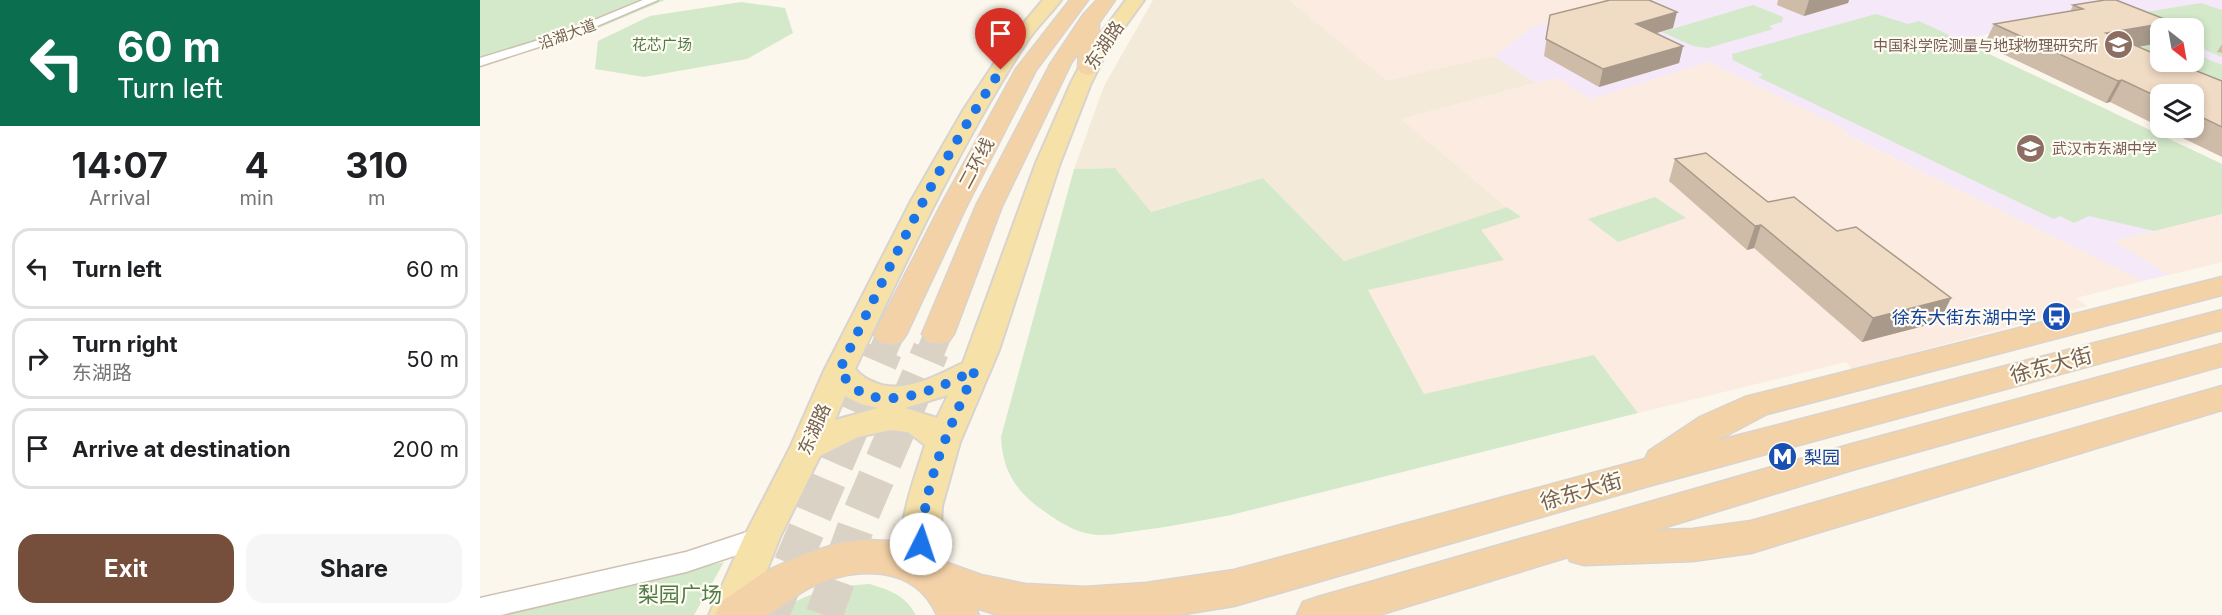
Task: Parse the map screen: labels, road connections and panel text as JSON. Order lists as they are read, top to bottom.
{
  "streets": {
    "highway": ["二环线", "徐东大街"],
    "main road": ["东湖路"],
    "street": ["沿湖大道"]
  },
  "crossings": [
    ["东湖路", "二环线"],
    ["东湖路", "徐东大街"]
  ],
  "parks": ["花芯广场", "梨园广场"],
  "places": {
    "school or university": ["中国科学院测量与地球物理研究所", "武汉市东湖中学"],
    "bus stop": ["徐东大街东湖中学"],
    "metro station": ["梨园"]
  },
  "north": "bottom right",
  "page": {
    "turn": ["60 m", "Turn left"],
    "eta": [
      "14:07",
      "Arrival",
      "4",
      "min",
      "310",
      "m"
    ],
    "list": [
      {
        "name": "Turn left",
        "value": "60 m"
      },
      {
        "name": "Turn right",
        "note": "东湖路",
        "value": "50 m"
      },
      {
        "name": "Arrive at destination",
        "value": "200 m"
      }
    ],
    "buttons": ["Exit", "Share"]
  }
}
